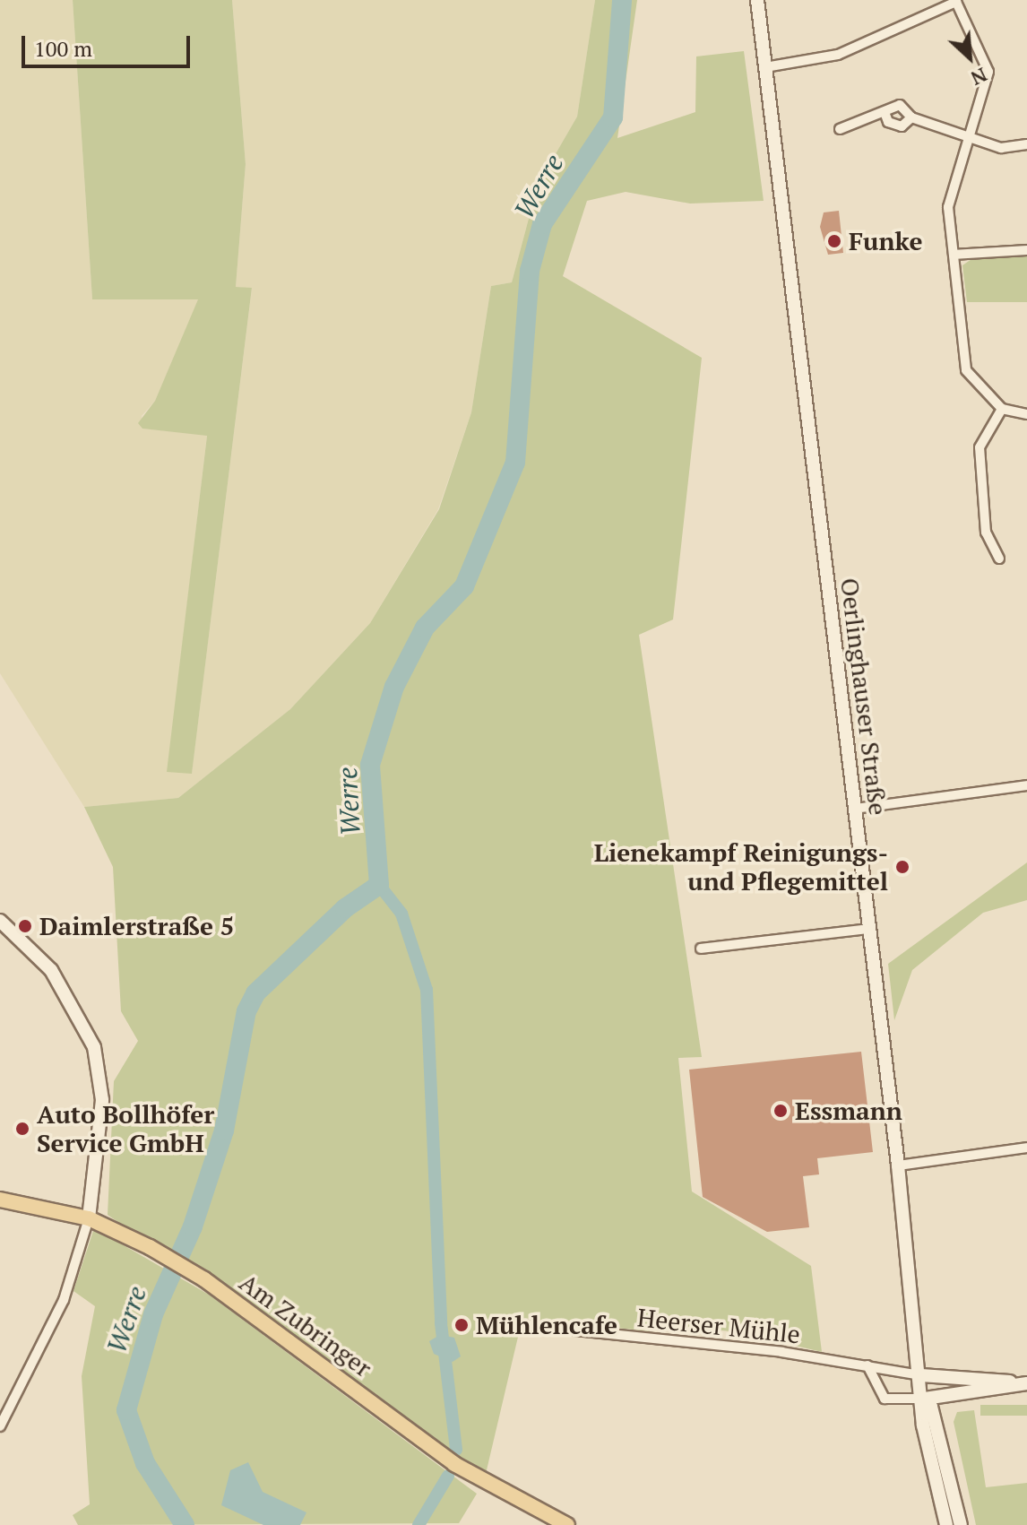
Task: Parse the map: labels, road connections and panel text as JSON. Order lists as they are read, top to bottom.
{
  "streets": {
    "main road": ["Oerlinghauser Straße", "Am Zubringer"],
    "street": ["Heerser Mühle"]
  },
  "crossings": [
    ["Oerlinghauser Straße", "Heerser Mühle"]
  ],
  "water": ["Werre"],
  "places": [
    "Funke",
    "Lienekampf Reinigungs- und Pflegemittel",
    "Daimlerstraße 5",
    "Essmann",
    "Auto Bollhöfer Service GmbH",
    "Mühlencafe"
  ],
  "scale_bar": "100 m",
  "north": "bottom right"
}
